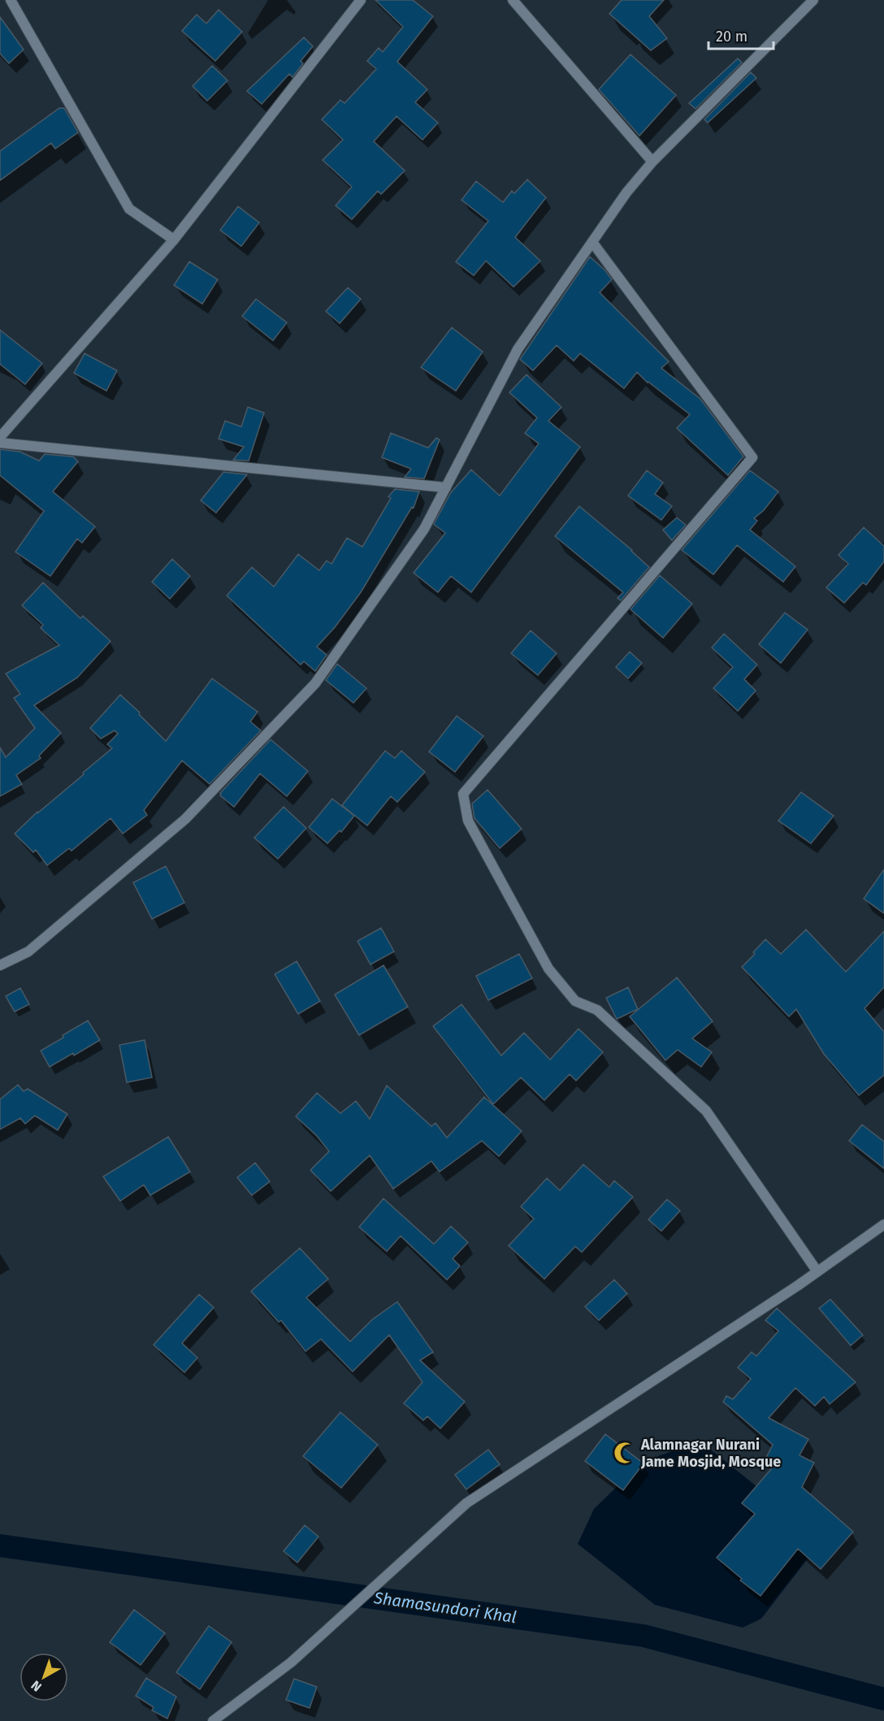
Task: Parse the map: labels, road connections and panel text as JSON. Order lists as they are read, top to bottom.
{
  "water": ["Shamasundori Khal"],
  "places": {
    "mosque": ["Alamnagar Nurani Jame Mosjid, Mosque"]
  },
  "scale_bar": "20 m",
  "north": "bottom left"
}
